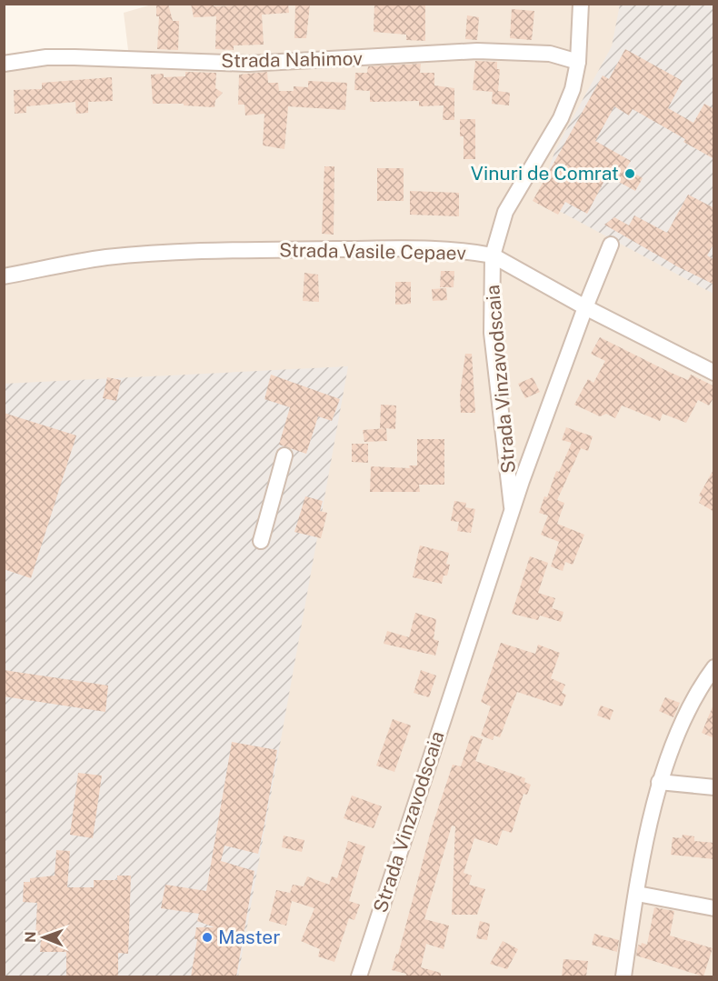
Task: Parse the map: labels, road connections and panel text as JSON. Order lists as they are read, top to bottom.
{
  "streets": {
    "street": ["Strada Nahimov", "Strada Vasile Cepaev", "Strada Vinzavodscaia"]
  },
  "crossings": [
    ["Strada Nahimov", "Strada Vinzavodscaia"],
    ["Strada Vasile Cepaev", "Strada Vinzavodscaia"]
  ],
  "places": ["Vinuri de Comrat", "Master"],
  "north": "left"
}
